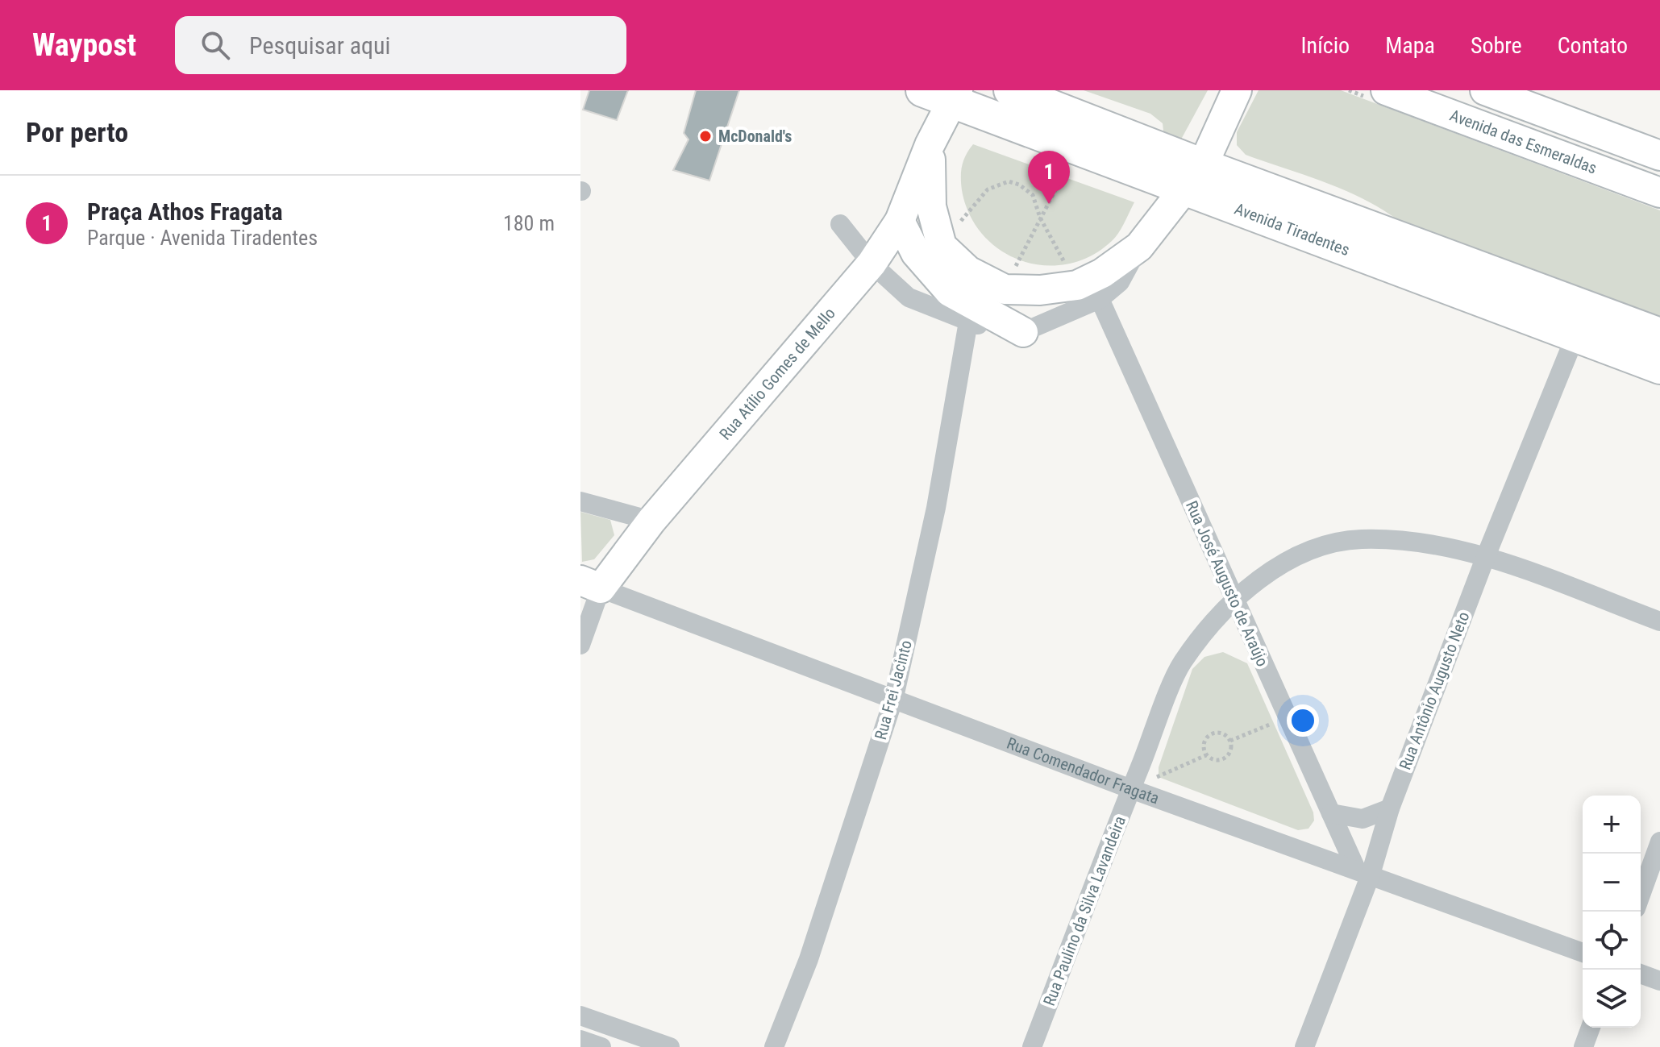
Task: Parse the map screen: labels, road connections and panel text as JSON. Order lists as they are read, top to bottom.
{
  "streets": {
    "main road": ["Avenida das Esmeraldas", "Avenida Tiradentes", "Rua Atílio Gomes de Mello"],
    "street": [
      "Rua José Augusto de Araújo",
      "Rua Frei Jacinto",
      "Rua Antônio Augusto Neto",
      "Rua Comendador Fragata",
      "Rua Paulino da Silva Lavandeira"
    ]
  },
  "crossings": [
    ["Avenida Tiradentes", "Rua Atílio Gomes de Mello"],
    ["Avenida Tiradentes", "Rua Antônio Augusto Neto"],
    ["Rua Atílio Gomes de Mello", "Rua Comendador Fragata"],
    ["Rua José Augusto de Araújo", "Rua Antônio Augusto Neto"],
    ["Rua José Augusto de Araújo", "Rua Comendador Fragata"],
    ["Rua José Augusto de Araújo", "Rua Paulino da Silva Lavandeira"],
    ["Rua Frei Jacinto", "Rua Comendador Fragata"],
    ["Rua Antônio Augusto Neto", "Rua Comendador Fragata"],
    ["Rua Antônio Augusto Neto", "Rua Paulino da Silva Lavandeira"],
    ["Rua Comendador Fragata", "Rua Paulino da Silva Lavandeira"]
  ],
  "places": ["McDonald's"],
  "page": {
    "header": "Waypost",
    "search": "Pesquisar aqui",
    "nav": [
      "Início",
      "Mapa",
      "Sobre",
      "Contato"
    ],
    "heading": "Por perto",
    "pins": "1",
    "list": [
      {
        "mark": "1",
        "name": "Praça Athos Fragata",
        "note": "Parque · Avenida Tiradentes",
        "value": "180 m"
      }
    ],
    "map_buttons": ["+", "−"]
  }
}
